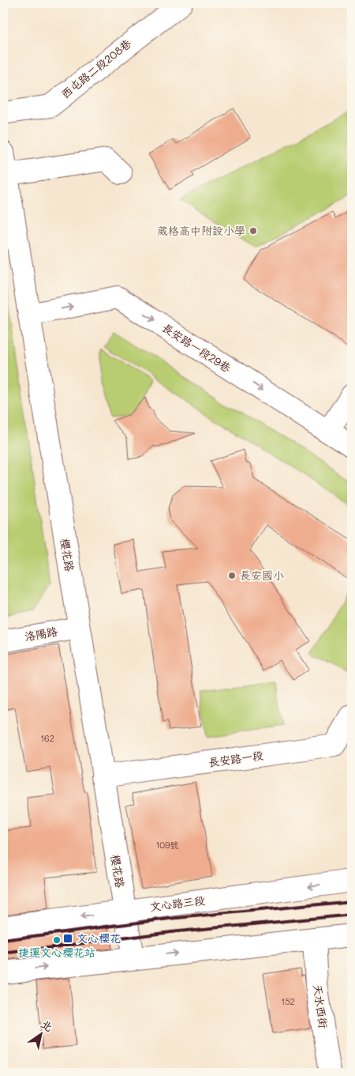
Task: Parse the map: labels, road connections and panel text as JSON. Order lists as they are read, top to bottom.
{
  "streets": {
    "street": [
      "西屯路二段208巷",
      "長安路一段29巷",
      "櫻花路",
      "洛陽路",
      "長安路一段",
      "文心路三段",
      "天水西街"
    ]
  },
  "crossings": [
    ["長安路一段29巷", "櫻花路"],
    ["櫻花路", "洛陽路"],
    ["櫻花路", "長安路一段"],
    ["櫻花路", "文心路三段"]
  ],
  "one_way": ["長安路一段29巷"],
  "places": {
    "other": ["葳格高中附設小學", "長安國小", "捷運文心櫻花站"],
    "transit": ["文心櫻花"]
  },
  "house_numbers": ["162", "109號", "152"],
  "north": "top right"
}
